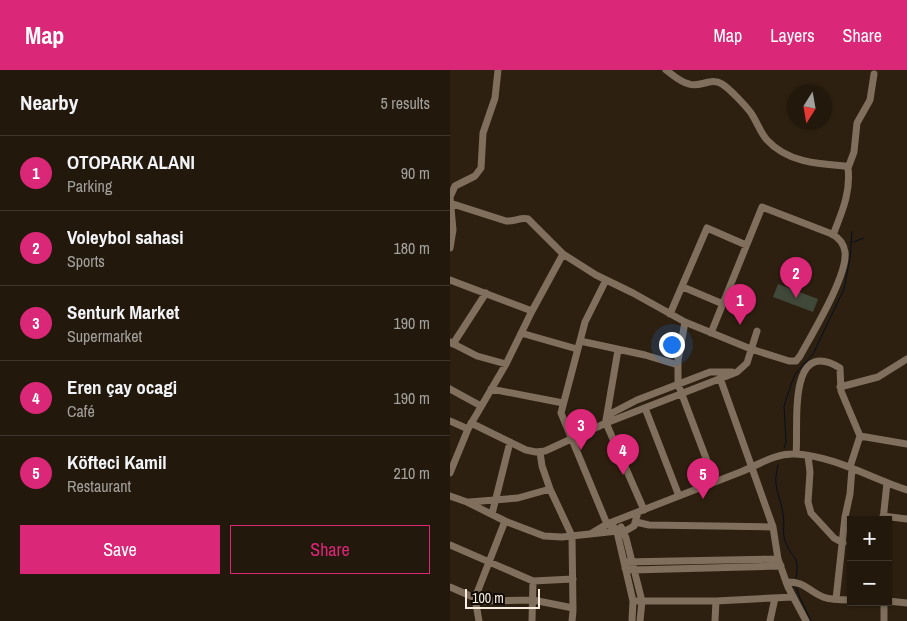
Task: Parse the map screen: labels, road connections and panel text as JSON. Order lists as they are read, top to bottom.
{
  "scale_bar": "100 m",
  "north": "bottom",
  "page": {
    "header": "Map",
    "nav": ["Map", "Layers", "Share"],
    "heading": ["Nearby", "5 results"],
    "list": [
      {
        "mark": "1",
        "name": "OTOPARK ALANI",
        "note": "Parking",
        "value": "90 m"
      },
      {
        "mark": "2",
        "name": "Voleybol sahasi",
        "note": "Sports",
        "value": "180 m"
      },
      {
        "mark": "3",
        "name": "Senturk Market",
        "note": "Supermarket",
        "value": "190 m"
      },
      {
        "mark": "4",
        "name": "Eren çay ocagi",
        "note": "Café",
        "value": "190 m"
      },
      {
        "mark": "5",
        "name": "Köfteci Kamil",
        "note": "Restaurant",
        "value": "210 m"
      }
    ],
    "pins": [
      "2",
      "1",
      "3",
      "4",
      "5"
    ],
    "buttons": ["Save", "Share"],
    "map_buttons": ["+", "−"],
    "scale": "100 m"
  }
}
